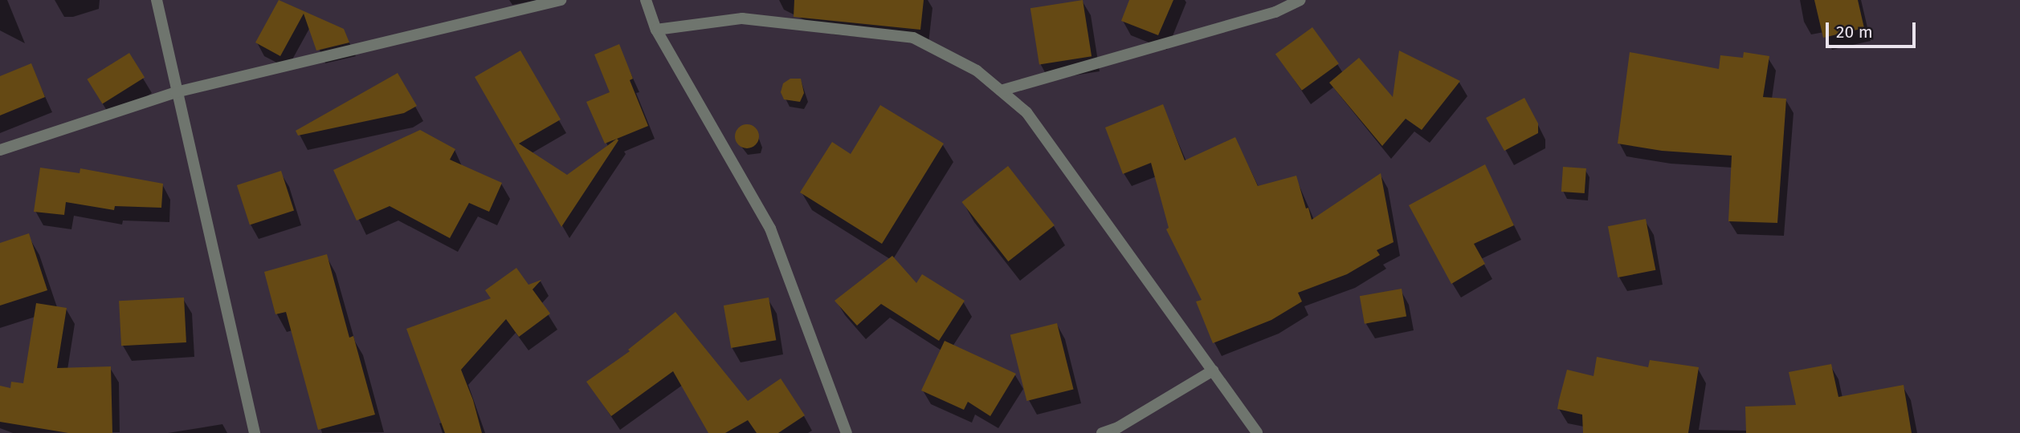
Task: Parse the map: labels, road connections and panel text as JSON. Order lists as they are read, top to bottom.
{
  "scale_bar": "20 m"
}
